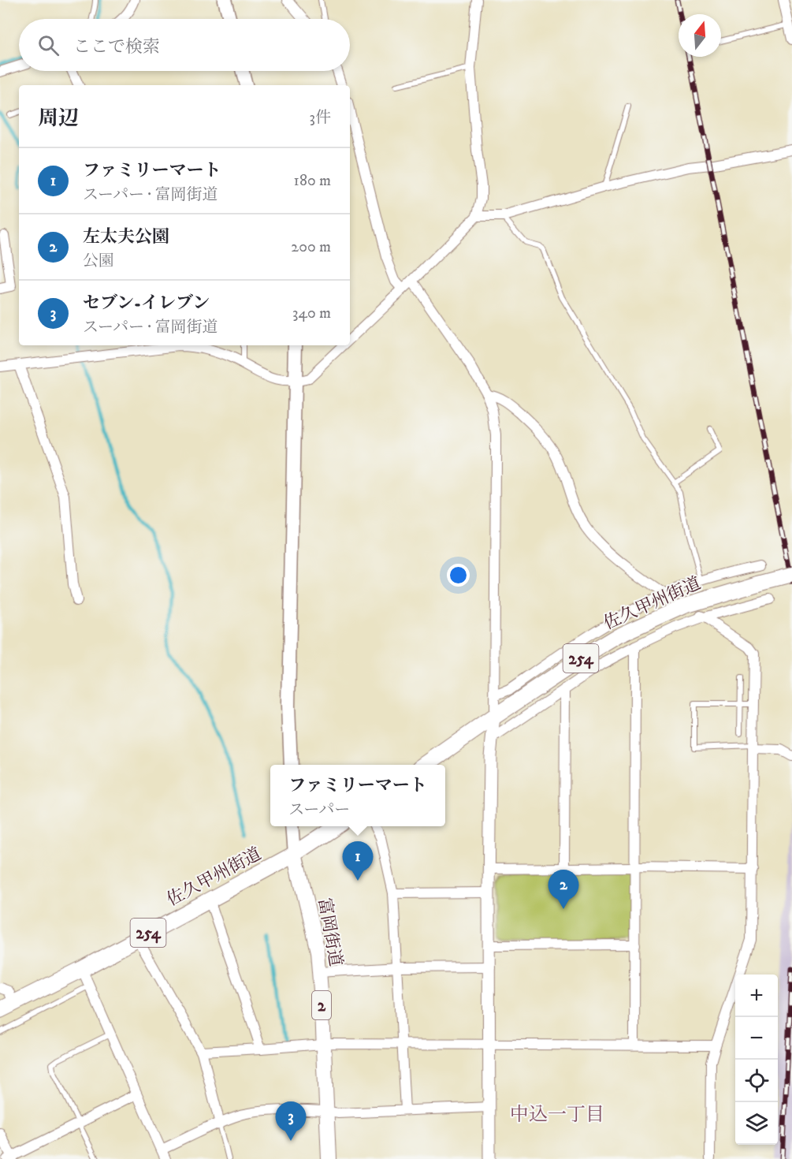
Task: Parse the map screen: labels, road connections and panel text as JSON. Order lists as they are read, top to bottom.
{
  "streets": {
    "highway": ["佐久甲州街道", "254"],
    "main road": ["富岡街道", "2"]
  },
  "crossings": [
    ["佐久甲州街道", "254"],
    ["佐久甲州街道", "富岡街道"]
  ],
  "districts": ["中込一丁目"],
  "north": "top",
  "page": {
    "search": "ここで検索",
    "heading": ["周辺", "3件"],
    "list": [
      {
        "mark": "1",
        "name": "ファミリーマート",
        "note": "スーパー · 富岡街道",
        "value": "180 m"
      },
      {
        "mark": "2",
        "name": "左太夫公園",
        "note": "公園",
        "value": "200 m"
      },
      {
        "mark": "3",
        "name": "セブン-イレブン",
        "note": "スーパー · 富岡街道",
        "value": "340 m"
      }
    ],
    "popup": ["ファミリーマート", "スーパー"],
    "pins": ["1", "2", "3"],
    "map_buttons": ["+", "−"]
  }
}
